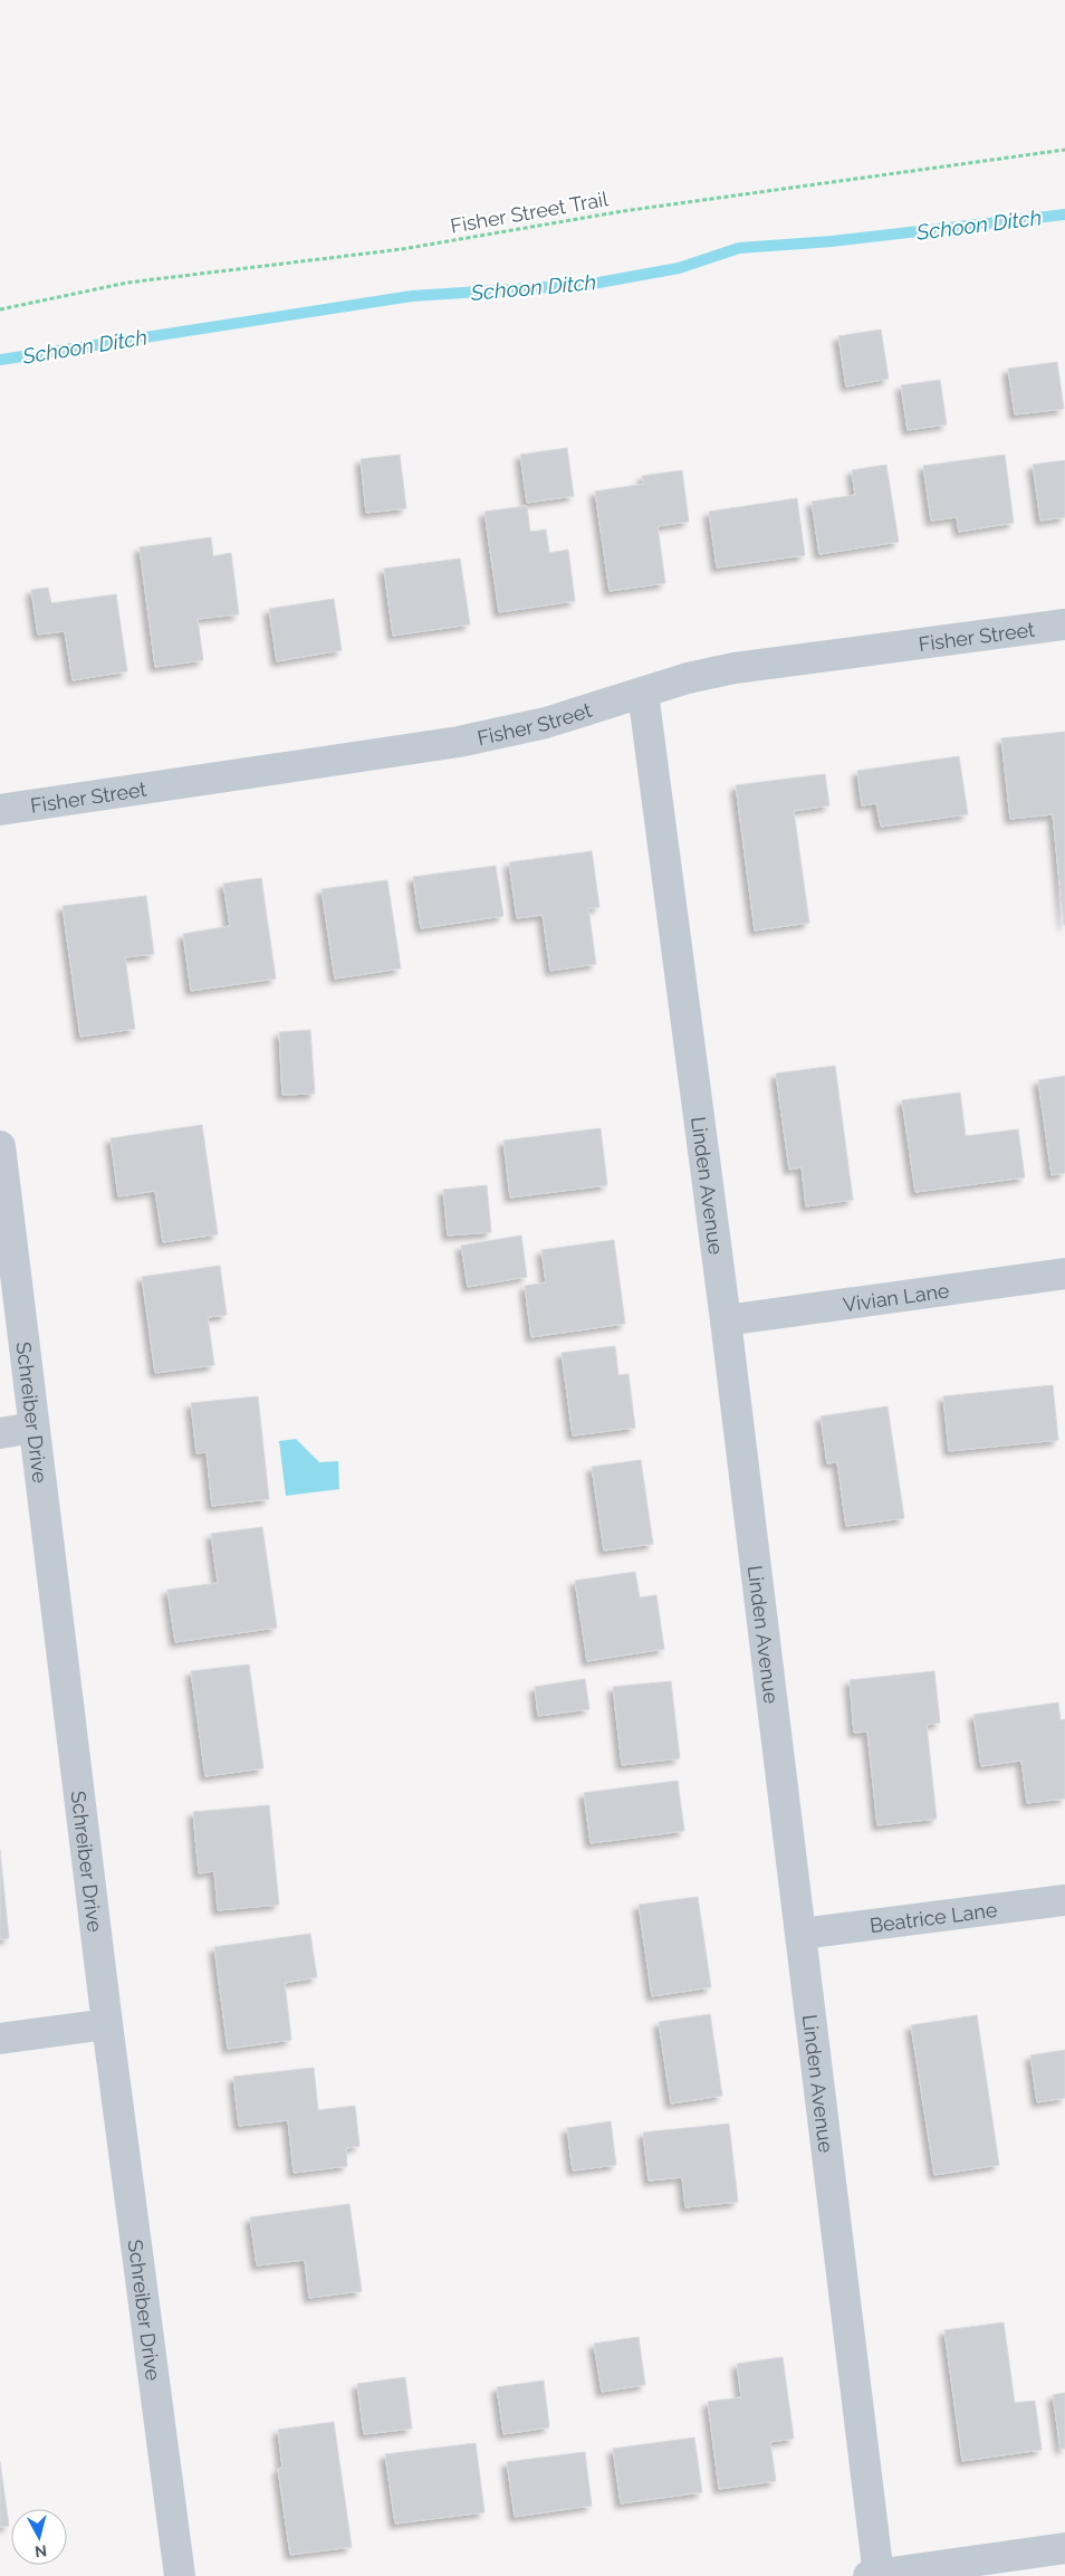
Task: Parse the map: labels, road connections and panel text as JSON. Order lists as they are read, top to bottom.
{
  "streets": {
    "street": [
      "Fisher Street",
      "Linden Avenue",
      "Vivian Lane",
      "Schreiber Drive",
      "Beatrice Lane"
    ],
    "path": ["Fisher Street Trail"]
  },
  "crossings": [
    ["Fisher Street", "Linden Avenue"],
    ["Linden Avenue", "Vivian Lane"],
    ["Linden Avenue", "Beatrice Lane"]
  ],
  "water": ["Schoon Ditch"],
  "north": "bottom"
}
